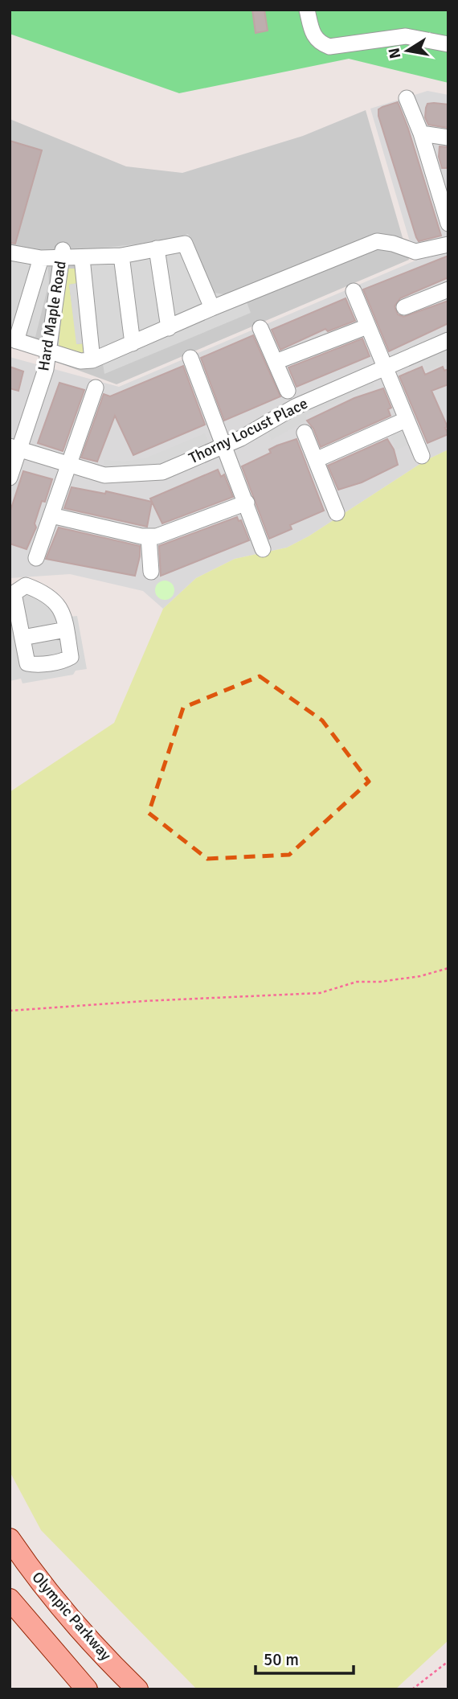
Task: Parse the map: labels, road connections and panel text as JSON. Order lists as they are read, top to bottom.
{
  "streets": {
    "main road": ["Olympic Parkway"],
    "street": ["Hard Maple Road", "Thorny Locust Place"]
  },
  "crossings": [
    ["Hard Maple Road", "Thorny Locust Place"]
  ],
  "scale_bar": "50 m",
  "north": "left"
}
